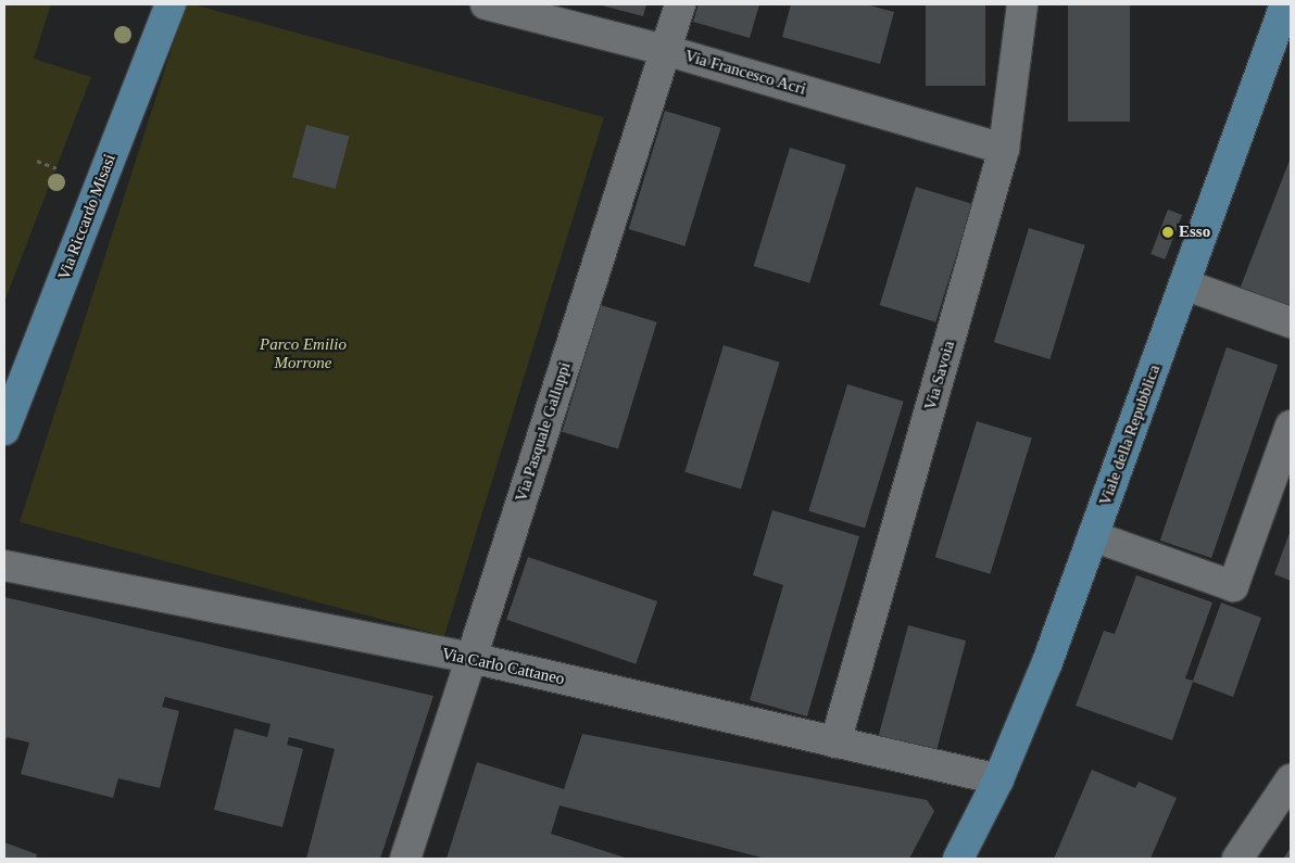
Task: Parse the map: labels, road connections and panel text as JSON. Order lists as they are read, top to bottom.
{
  "streets": {
    "main road": ["Via Riccardo Misasi", "Viale della Repubblica"],
    "street": [
      "Via Francesco Acri",
      "Via Savoia",
      "Via Pasquale Galluppi",
      "Via Carlo Cattaneo"
    ]
  },
  "crossings": [
    ["Via Francesco Acri", "Via Savoia"],
    ["Via Francesco Acri", "Via Pasquale Galluppi"],
    ["Via Savoia", "Via Carlo Cattaneo"],
    ["Via Pasquale Galluppi", "Via Carlo Cattaneo"],
    ["Viale della Repubblica", "Via Carlo Cattaneo"]
  ],
  "parks": ["Parco Emilio Morrone"],
  "places": ["Esso"]
}
